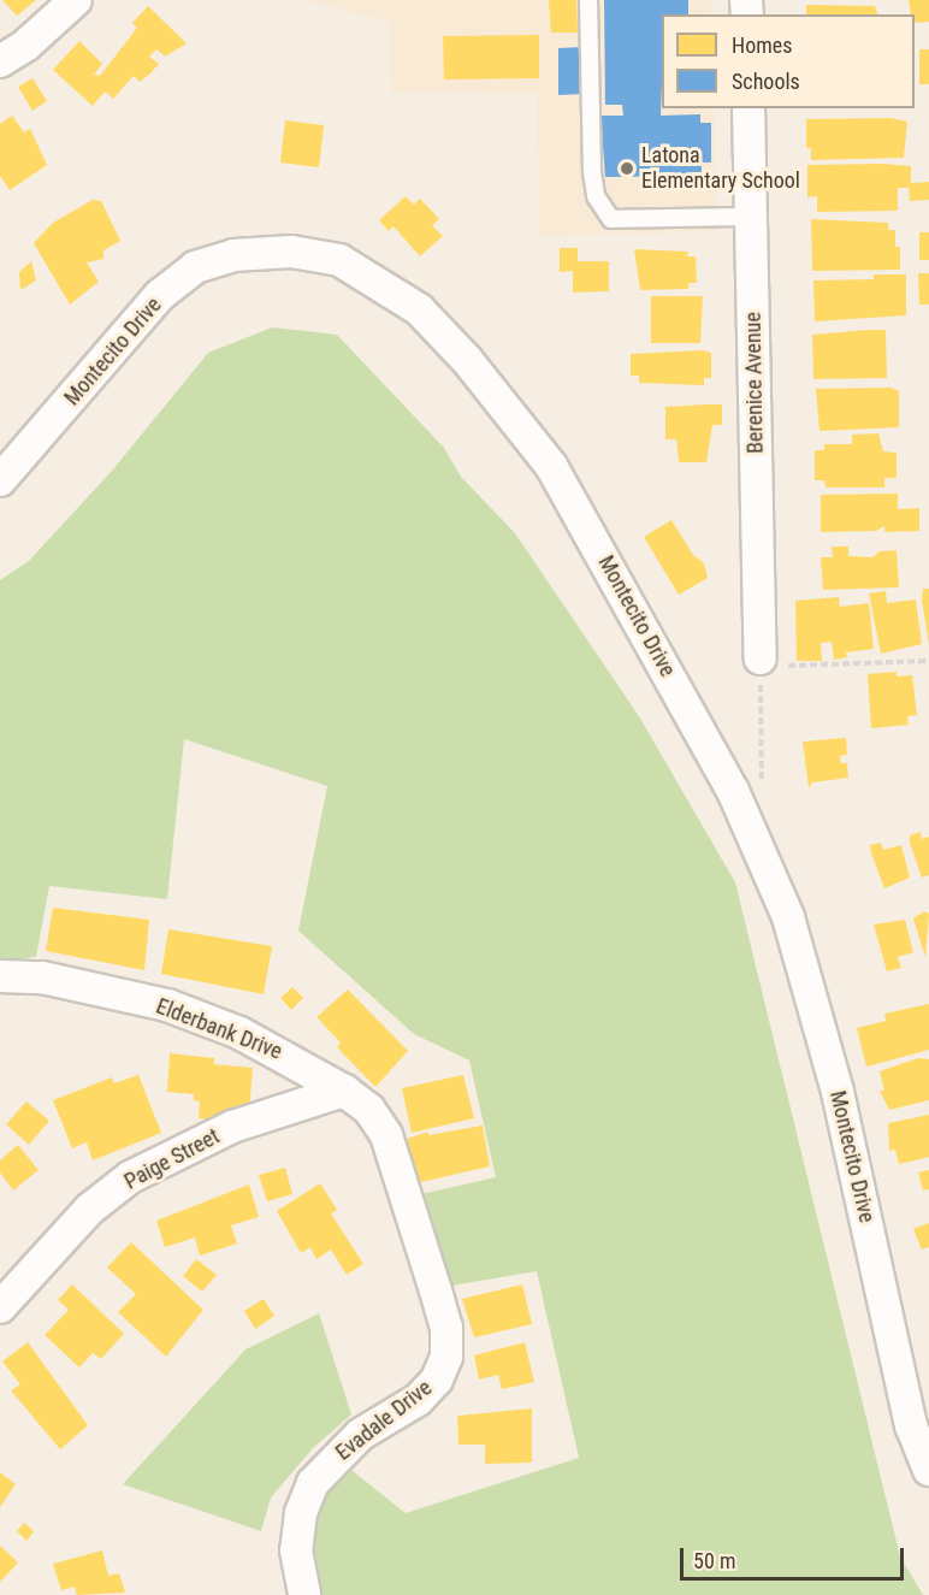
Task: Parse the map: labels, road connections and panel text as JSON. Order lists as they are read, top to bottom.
{
  "streets": {
    "street": [
      "Montecito Drive",
      "Berenice Avenue",
      "Elderbank Drive",
      "Paige Street",
      "Evadale Drive"
    ]
  },
  "crossings": [
    ["Elderbank Drive", "Paige Street"],
    ["Elderbank Drive", "Evadale Drive"],
    ["Paige Street", "Evadale Drive"]
  ],
  "places": ["Latona Elementary School"],
  "legend": ["Homes", "Schools"],
  "scale_bar": "50 m"
}
